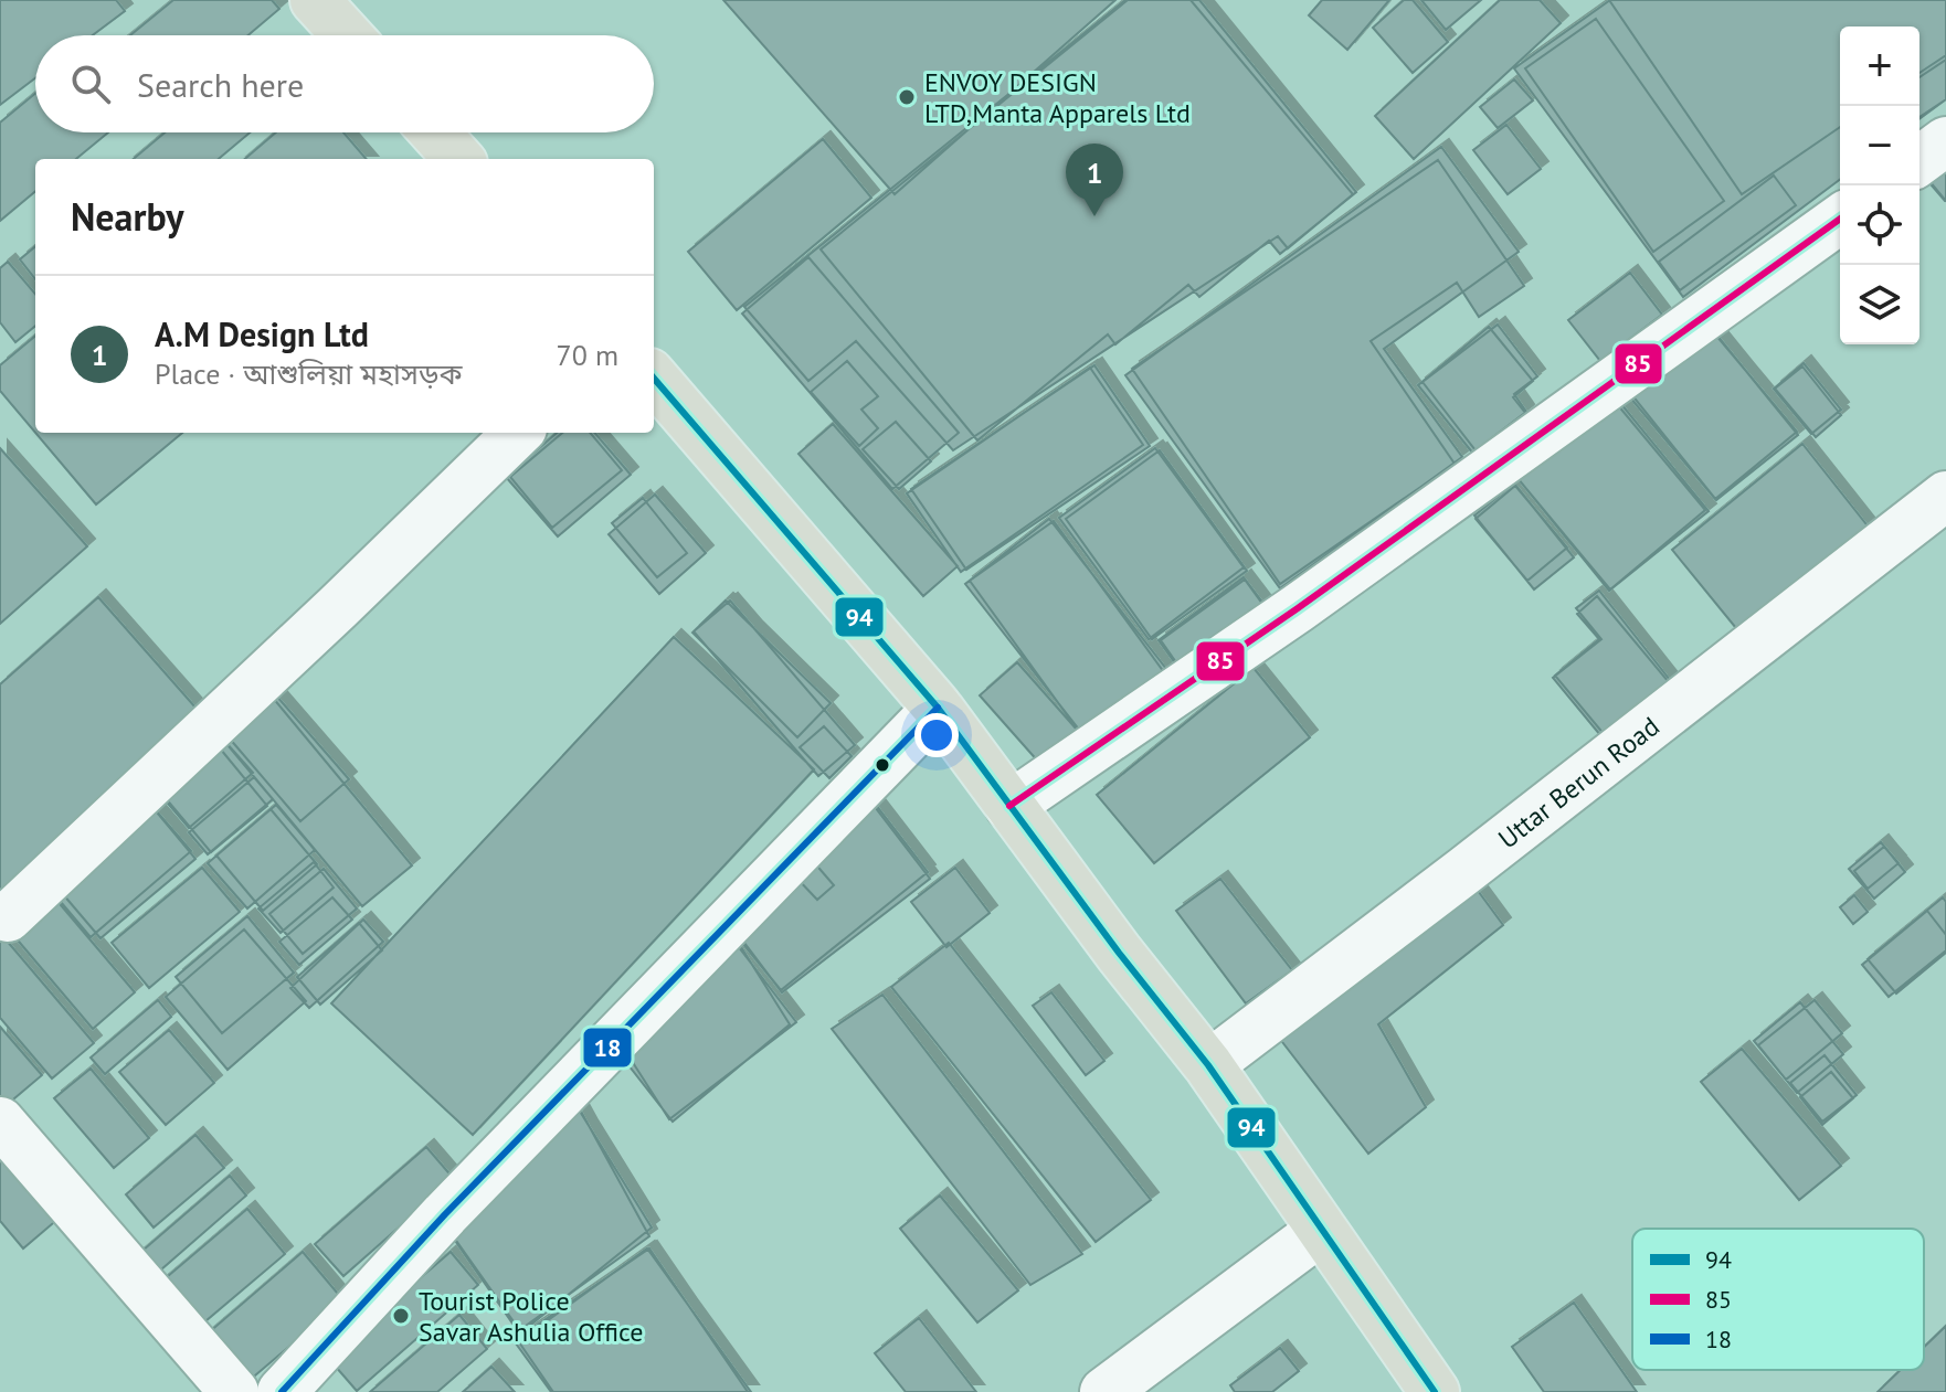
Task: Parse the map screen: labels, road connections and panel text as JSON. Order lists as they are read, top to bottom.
{
  "streets": {
    "street": ["Uttar Berun Road"]
  },
  "places": ["ENVOY DESIGN LTD,Manta Apparels Ltd", "Tourist Police Savar Ashulia Office"],
  "lines": ["transit line 85", "transit line 94", "transit line 18"],
  "legend": ["94", "85", "18"],
  "page": {
    "map_buttons": ["+", "−"],
    "search": "Search here",
    "pins": "1",
    "heading": "Nearby",
    "list": [
      {
        "mark": "1",
        "name": "A.M Design Ltd",
        "note": "Place · আশুলিয়া মহাসড়ক",
        "value": "70 m"
      }
    ]
  }
}
